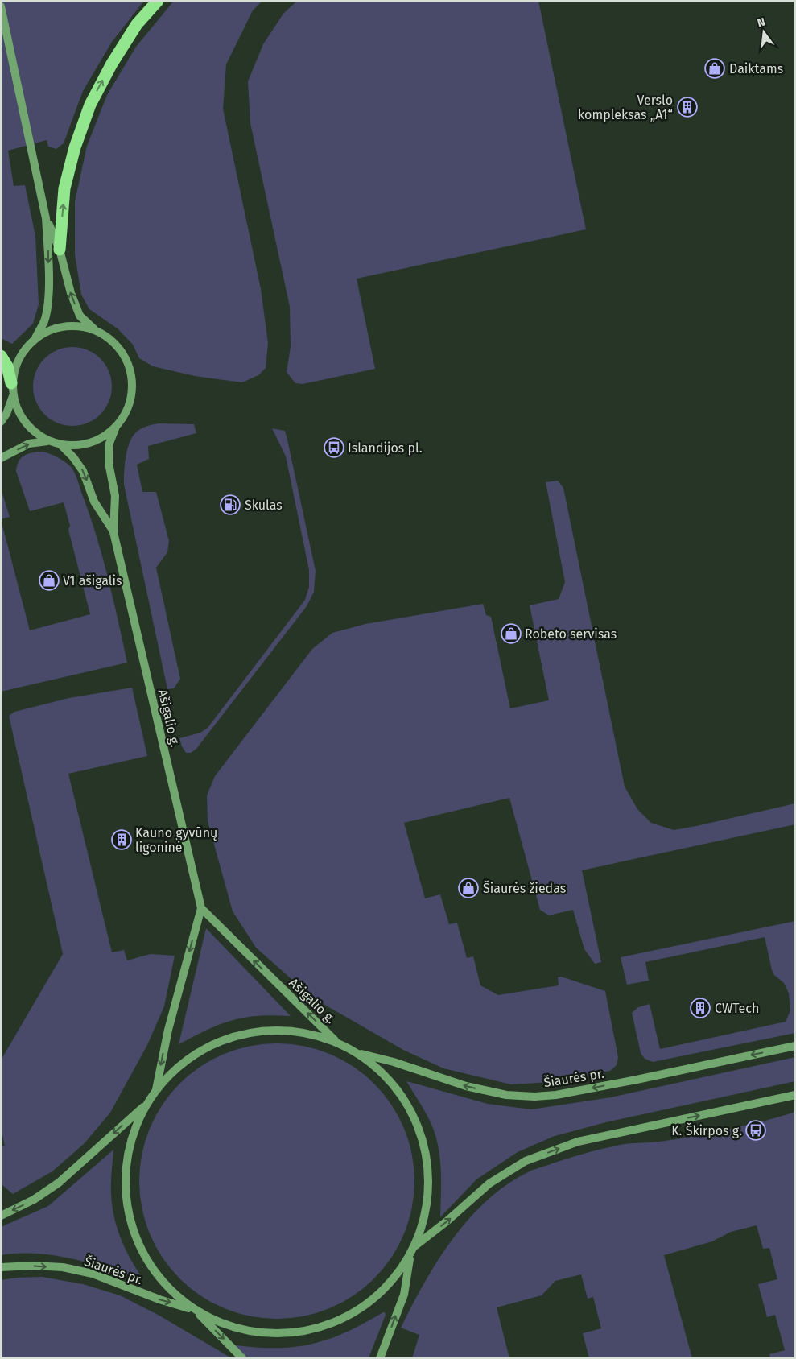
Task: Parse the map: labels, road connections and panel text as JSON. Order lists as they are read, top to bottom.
{
  "streets": {
    "main road": ["Ašigalio g.", "Šiaurės pr."]
  },
  "places": {
    "shop": [
      "Daiktams",
      "V1 ašigalis",
      "Robeto servisas",
      "Šiaurės žiedas"
    ],
    "building": ["Verslo kompleksas „A1“", "Kauno gyvūnų ligoninė", "CWTech"],
    "bus stop": ["Islandijos pl.", "K. Škirpos g."],
    "fuel station": ["Skulas"]
  },
  "north": "top"
}
